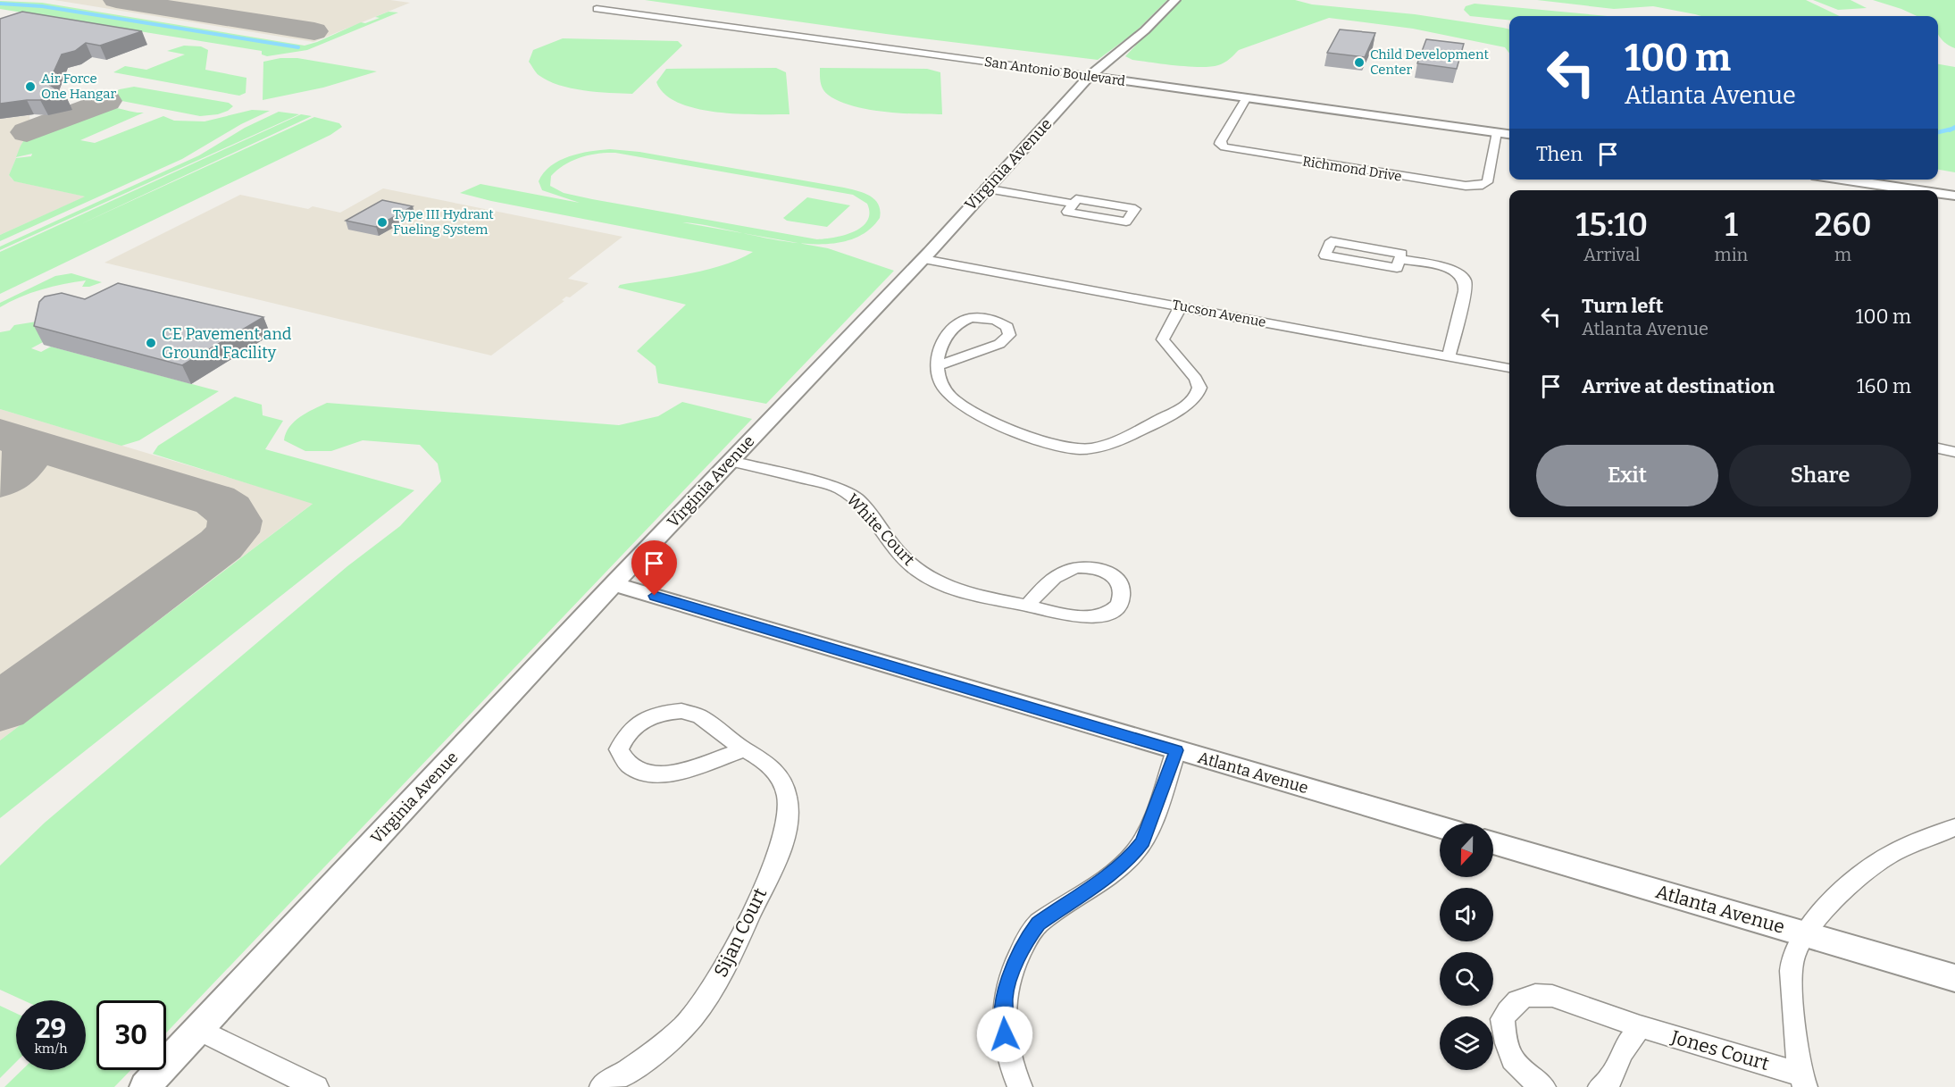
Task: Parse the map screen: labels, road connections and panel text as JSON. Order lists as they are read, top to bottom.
{
  "streets": {
    "street": [
      "San Antonio Boulevard",
      "Virginia Avenue",
      "Richmond Drive",
      "Tucson Avenue",
      "White Court",
      "Atlanta Avenue",
      "Sijan Court",
      "Jones Court"
    ]
  },
  "crossings": [
    ["San Antonio Boulevard", "Virginia Avenue"],
    ["San Antonio Boulevard", "Richmond Drive"],
    ["Virginia Avenue", "Tucson Avenue"],
    ["Virginia Avenue", "White Court"],
    ["Virginia Avenue", "Atlanta Avenue"]
  ],
  "places": [
    "Child Development Center",
    "Air Force One Hangar",
    "Type III Hydrant Fueling System",
    "CE Pavement and Ground Facility"
  ],
  "north": "bottom",
  "page": {
    "turn": ["100 m", "Atlanta Avenue"],
    "then": "Then",
    "eta": [
      "15:10",
      "Arrival",
      "1",
      "min",
      "260",
      "m"
    ],
    "list": [
      {
        "name": "Turn left",
        "note": "Atlanta Avenue",
        "value": "100 m"
      },
      {
        "name": "Arrive at destination",
        "value": "160 m"
      }
    ],
    "buttons": ["Exit", "Share"],
    "speed": "29 km/h",
    "limit": "30"
  }
}
